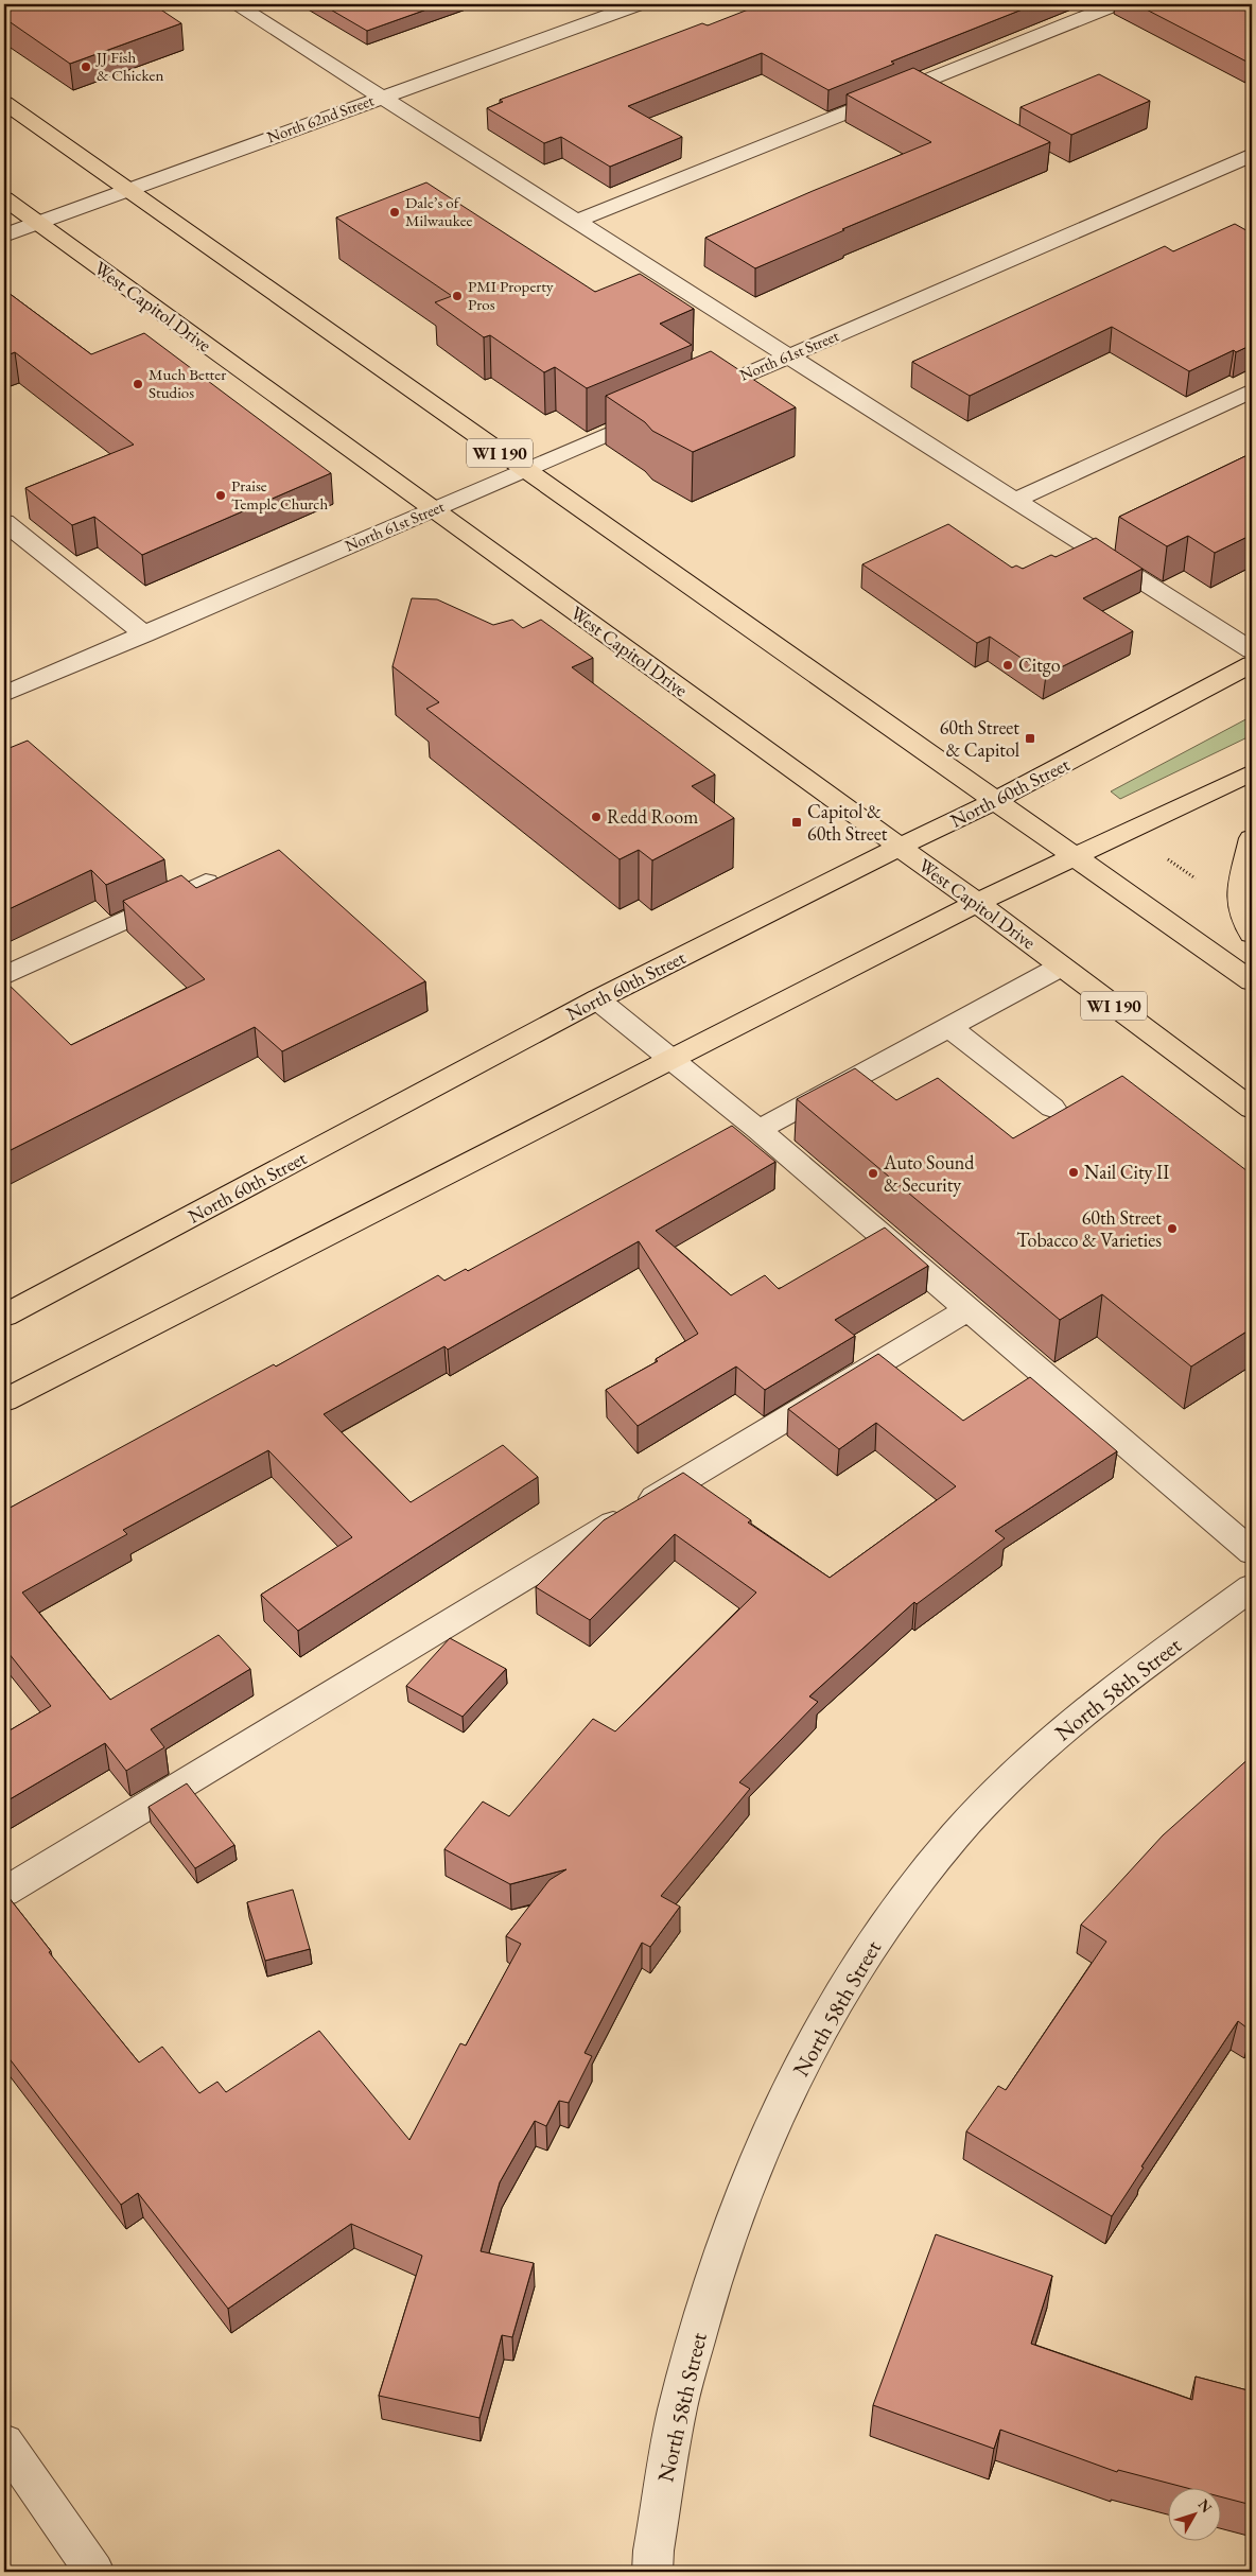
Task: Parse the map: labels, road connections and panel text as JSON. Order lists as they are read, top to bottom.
{
  "streets": {
    "main road": ["West Capitol Drive", "WI 190", "North 60th Street"],
    "street": ["North 62nd Street", "North 61st Street", "North 58th Street"]
  },
  "crossings": [
    ["North 62nd Street", "West Capitol Drive"],
    ["North 62nd Street", "WI 190"],
    ["West Capitol Drive", "North 61st Street"],
    ["West Capitol Drive", "North 60th Street"],
    ["North 61st Street", "WI 190"],
    ["WI 190", "North 60th Street"]
  ],
  "places": {
    "other": [
      "JJ Fish & Chicken",
      "Dale’s of Milwaukee",
      "PMI Property Pros",
      "Much Better Studios",
      "Praise Temple Church",
      "Citgo",
      "Redd Room",
      "Nail City II",
      "Auto Sound & Security",
      "60th Street Tobacco & Varieties"
    ],
    "transit": ["60th Street & Capitol", "Capitol & 60th Street"]
  },
  "north": "top right"
}
